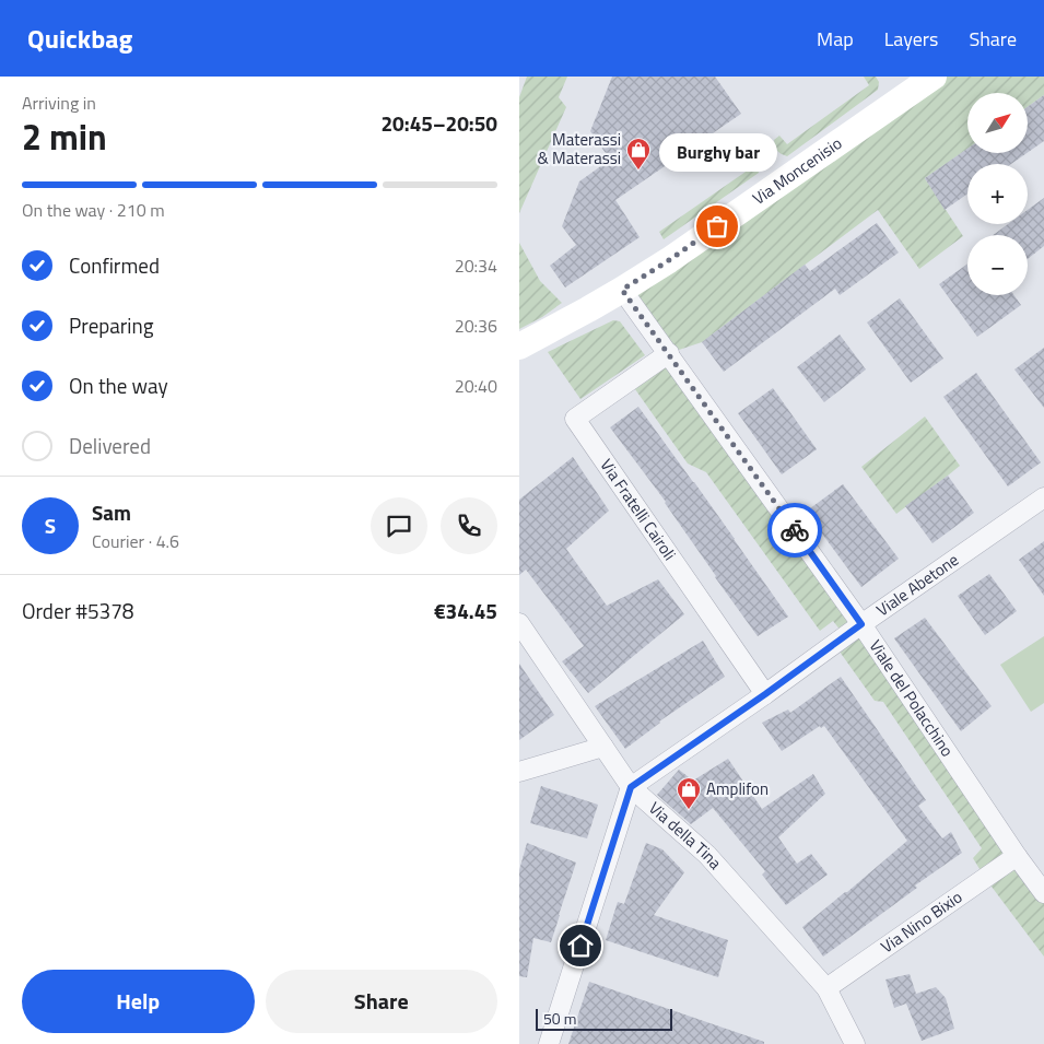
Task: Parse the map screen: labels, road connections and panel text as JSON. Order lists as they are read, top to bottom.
{
  "streets": {
    "main road": ["Via Moncenisio"],
    "street": [
      "Via Fratelli Cairoli",
      "Viale Abetone",
      "Viale del Polacchino",
      "Via della Tina",
      "Via Nino Bixio"
    ]
  },
  "crossings": [
    ["Via Moncenisio", "Viale del Polacchino"],
    ["Via Fratelli Cairoli", "Viale Abetone"],
    ["Via Fratelli Cairoli", "Viale del Polacchino"],
    ["Viale Abetone", "Viale del Polacchino"],
    ["Viale Abetone", "Via della Tina"],
    ["Viale del Polacchino", "Via Nino Bixio"],
    ["Via della Tina", "Via Nino Bixio"]
  ],
  "places": {
    "shop": ["Materassi & Materassi", "Amplifon"],
    "other": ["Burghy bar"]
  },
  "scale_bar": "50 m",
  "north": "top right",
  "page": {
    "header": "Quickbag",
    "nav": ["Map", "Layers", "Share"],
    "heading": ["2 min", "Arriving in", "20:45–20:50"],
    "panel": [
      "Sam",
      "Courier · 4.6",
      "Order #5378",
      "€34.45"
    ],
    "map_buttons": ["+", "−"],
    "bubble": "Burghy bar",
    "bar": "On the way · 210 m",
    "list": [
      ["Confirmed", "20:34"],
      ["Preparing", "20:36"],
      ["On the way", "20:40"],
      "Delivered"
    ],
    "round": "S",
    "buttons": ["Help", "Share"],
    "scale": "50 m"
  }
}
